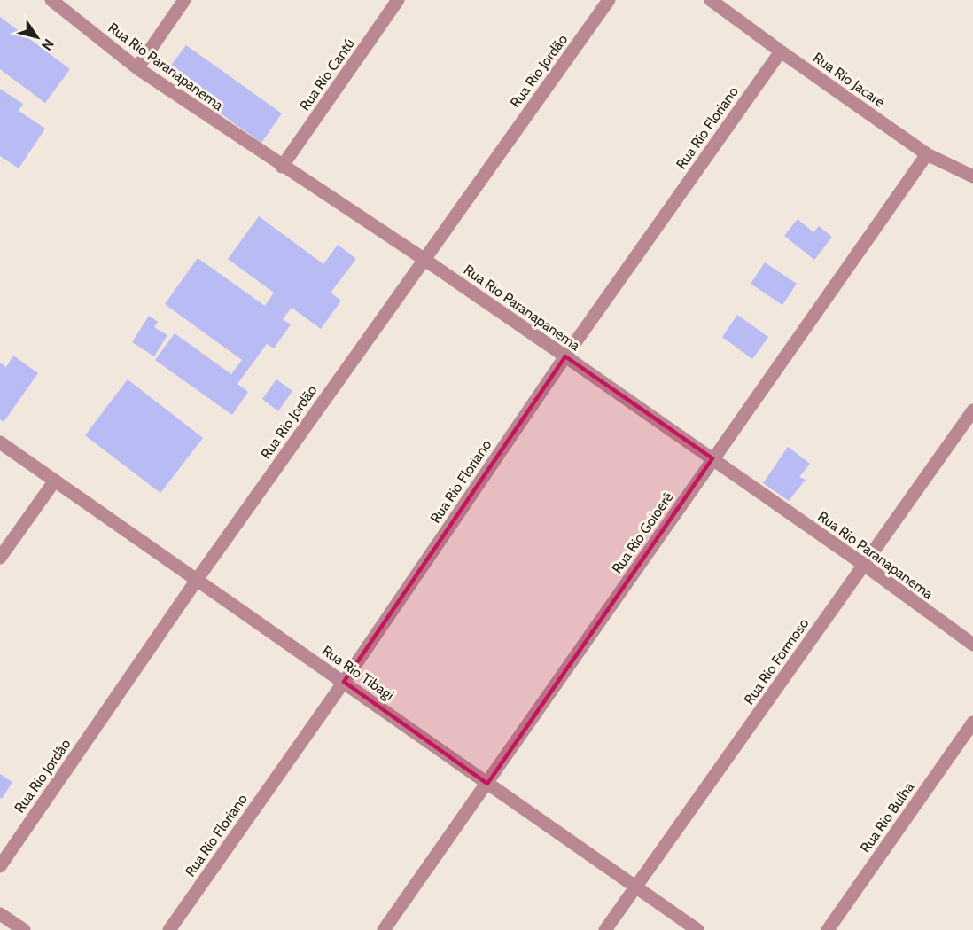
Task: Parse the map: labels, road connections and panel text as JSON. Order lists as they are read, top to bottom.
{
  "streets": {
    "street": [
      "Rua Rio Paranapanema",
      "Rua Rio Jordão",
      "Rua Rio Cantú",
      "Rua Rio Jacaré",
      "Rua Rio Floriano",
      "Rua Rio Goioerê",
      "Rua Rio Formoso",
      "Rua Rio Tibagi",
      "Rua Rio Bulha"
    ]
  },
  "crossings": [
    ["Rua Rio Paranapanema", "Rua Rio Jordão"],
    ["Rua Rio Paranapanema", "Rua Rio Cantú"],
    ["Rua Rio Paranapanema", "Rua Rio Floriano"],
    ["Rua Rio Paranapanema", "Rua Rio Goioerê"],
    ["Rua Rio Paranapanema", "Rua Rio Formoso"],
    ["Rua Rio Jordão", "Rua Rio Tibagi"],
    ["Rua Rio Jacaré", "Rua Rio Floriano"],
    ["Rua Rio Jacaré", "Rua Rio Goioerê"],
    ["Rua Rio Floriano", "Rua Rio Tibagi"],
    ["Rua Rio Goioerê", "Rua Rio Tibagi"],
    ["Rua Rio Formoso", "Rua Rio Tibagi"]
  ],
  "north": "bottom right"
}
